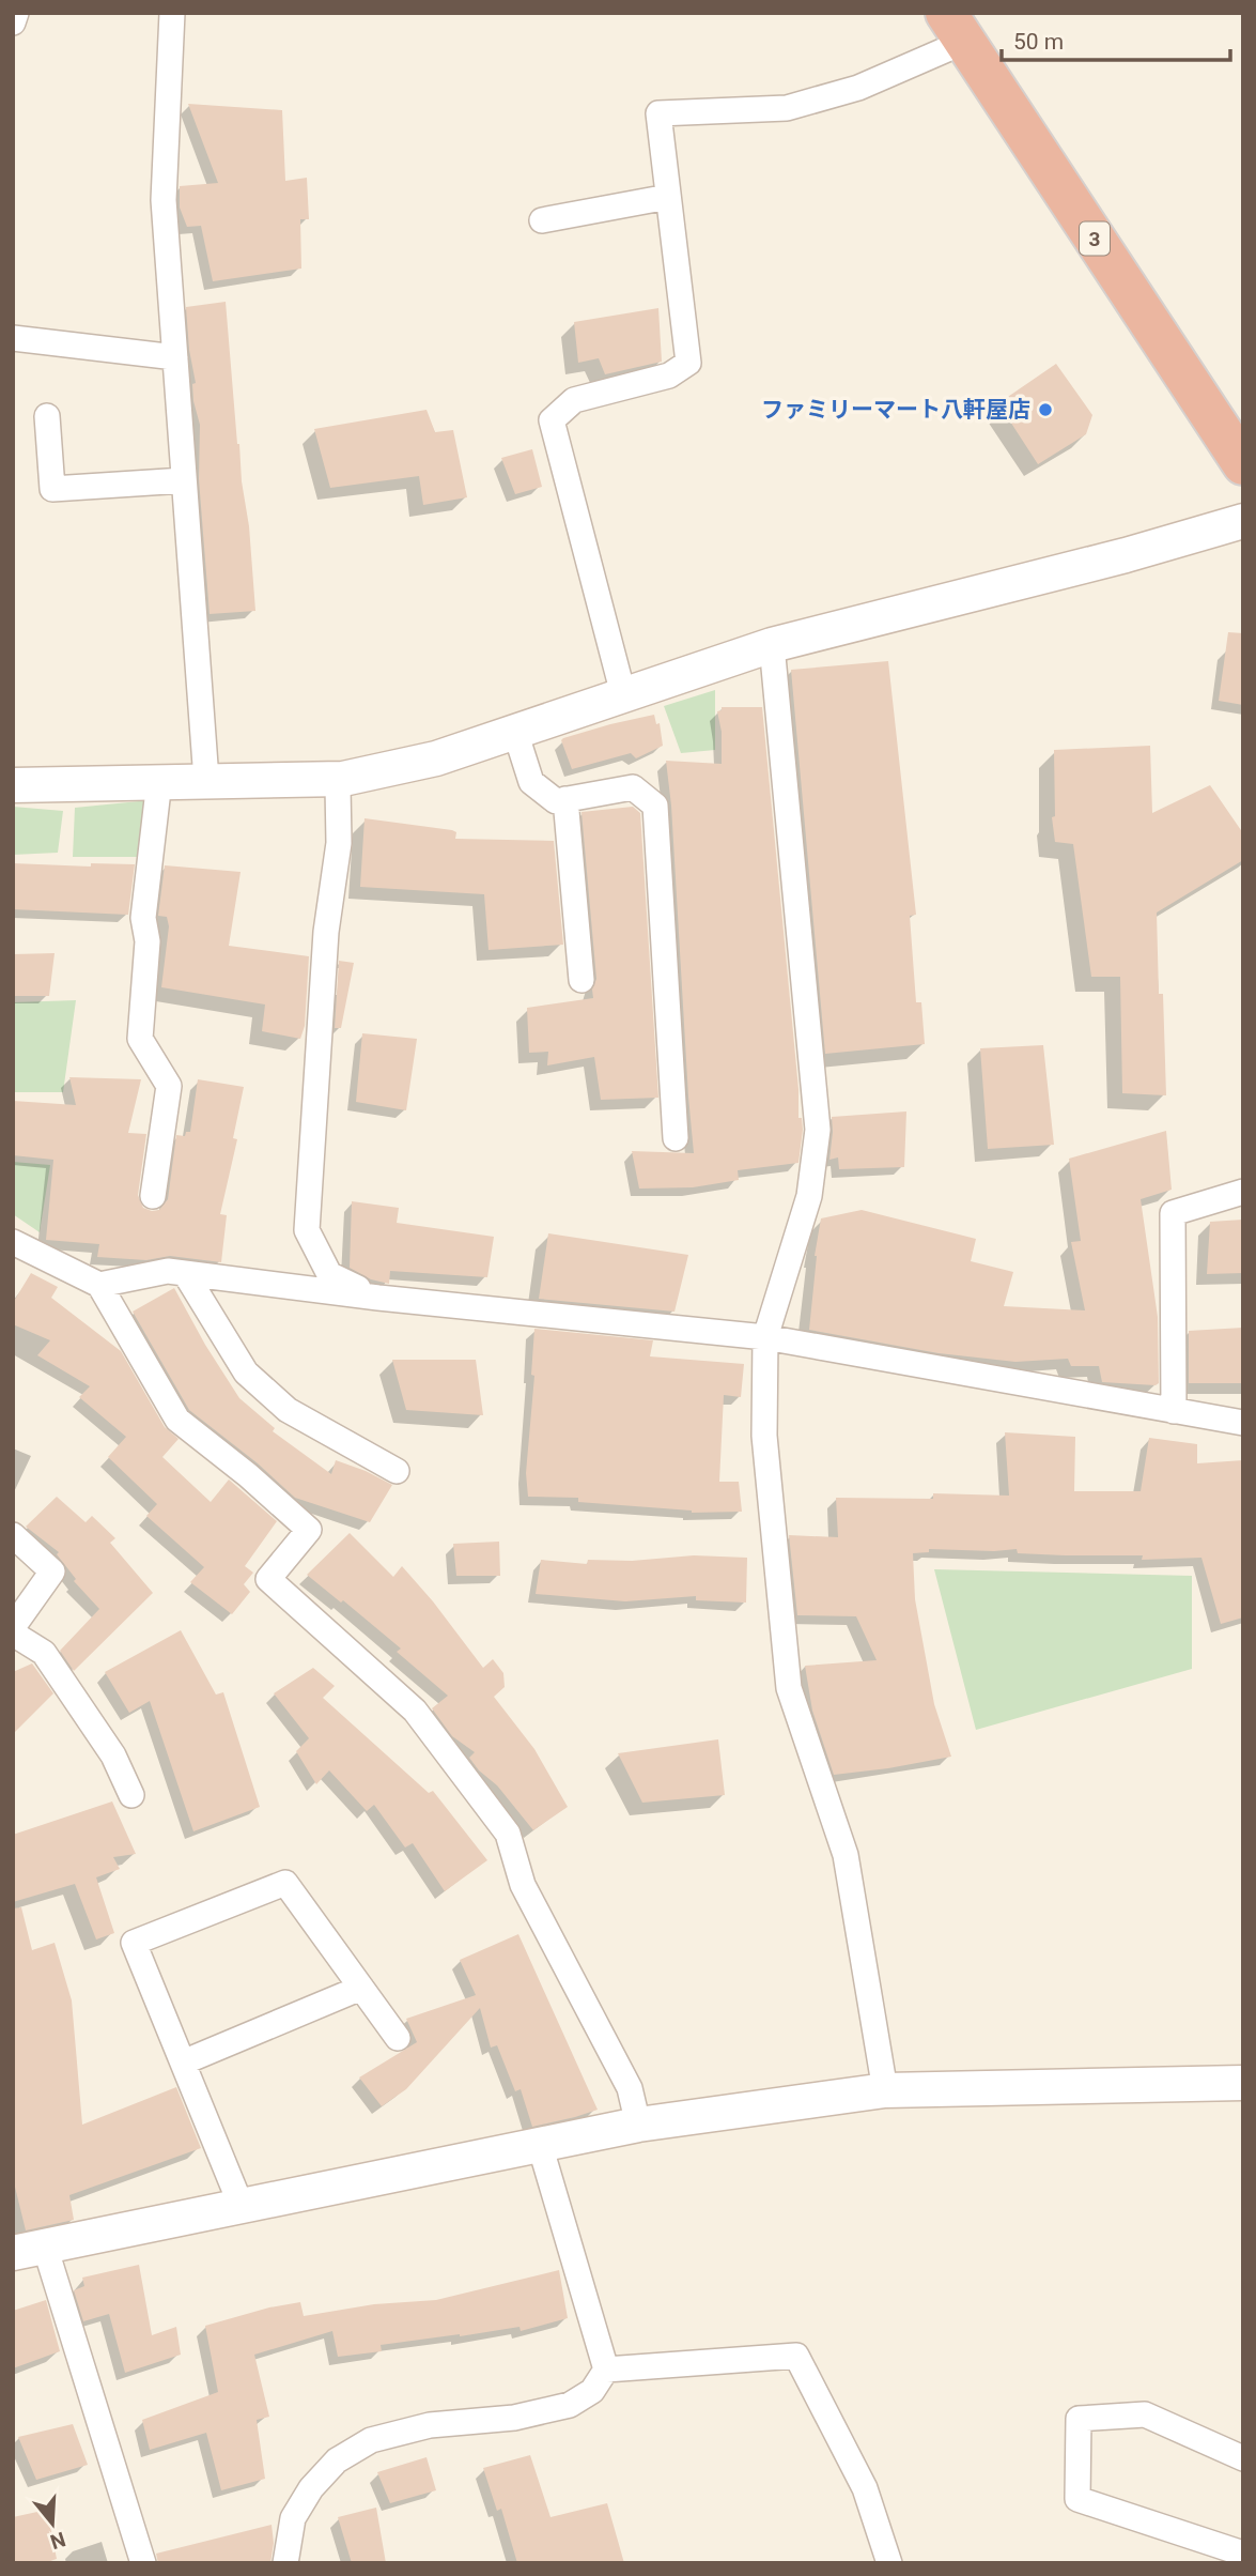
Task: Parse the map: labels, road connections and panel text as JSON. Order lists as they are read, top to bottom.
{
  "streets": {
    "highway": ["3"]
  },
  "places": ["ファミリーマート八軒屋店"],
  "scale_bar": "50 m",
  "north": "bottom"
}
